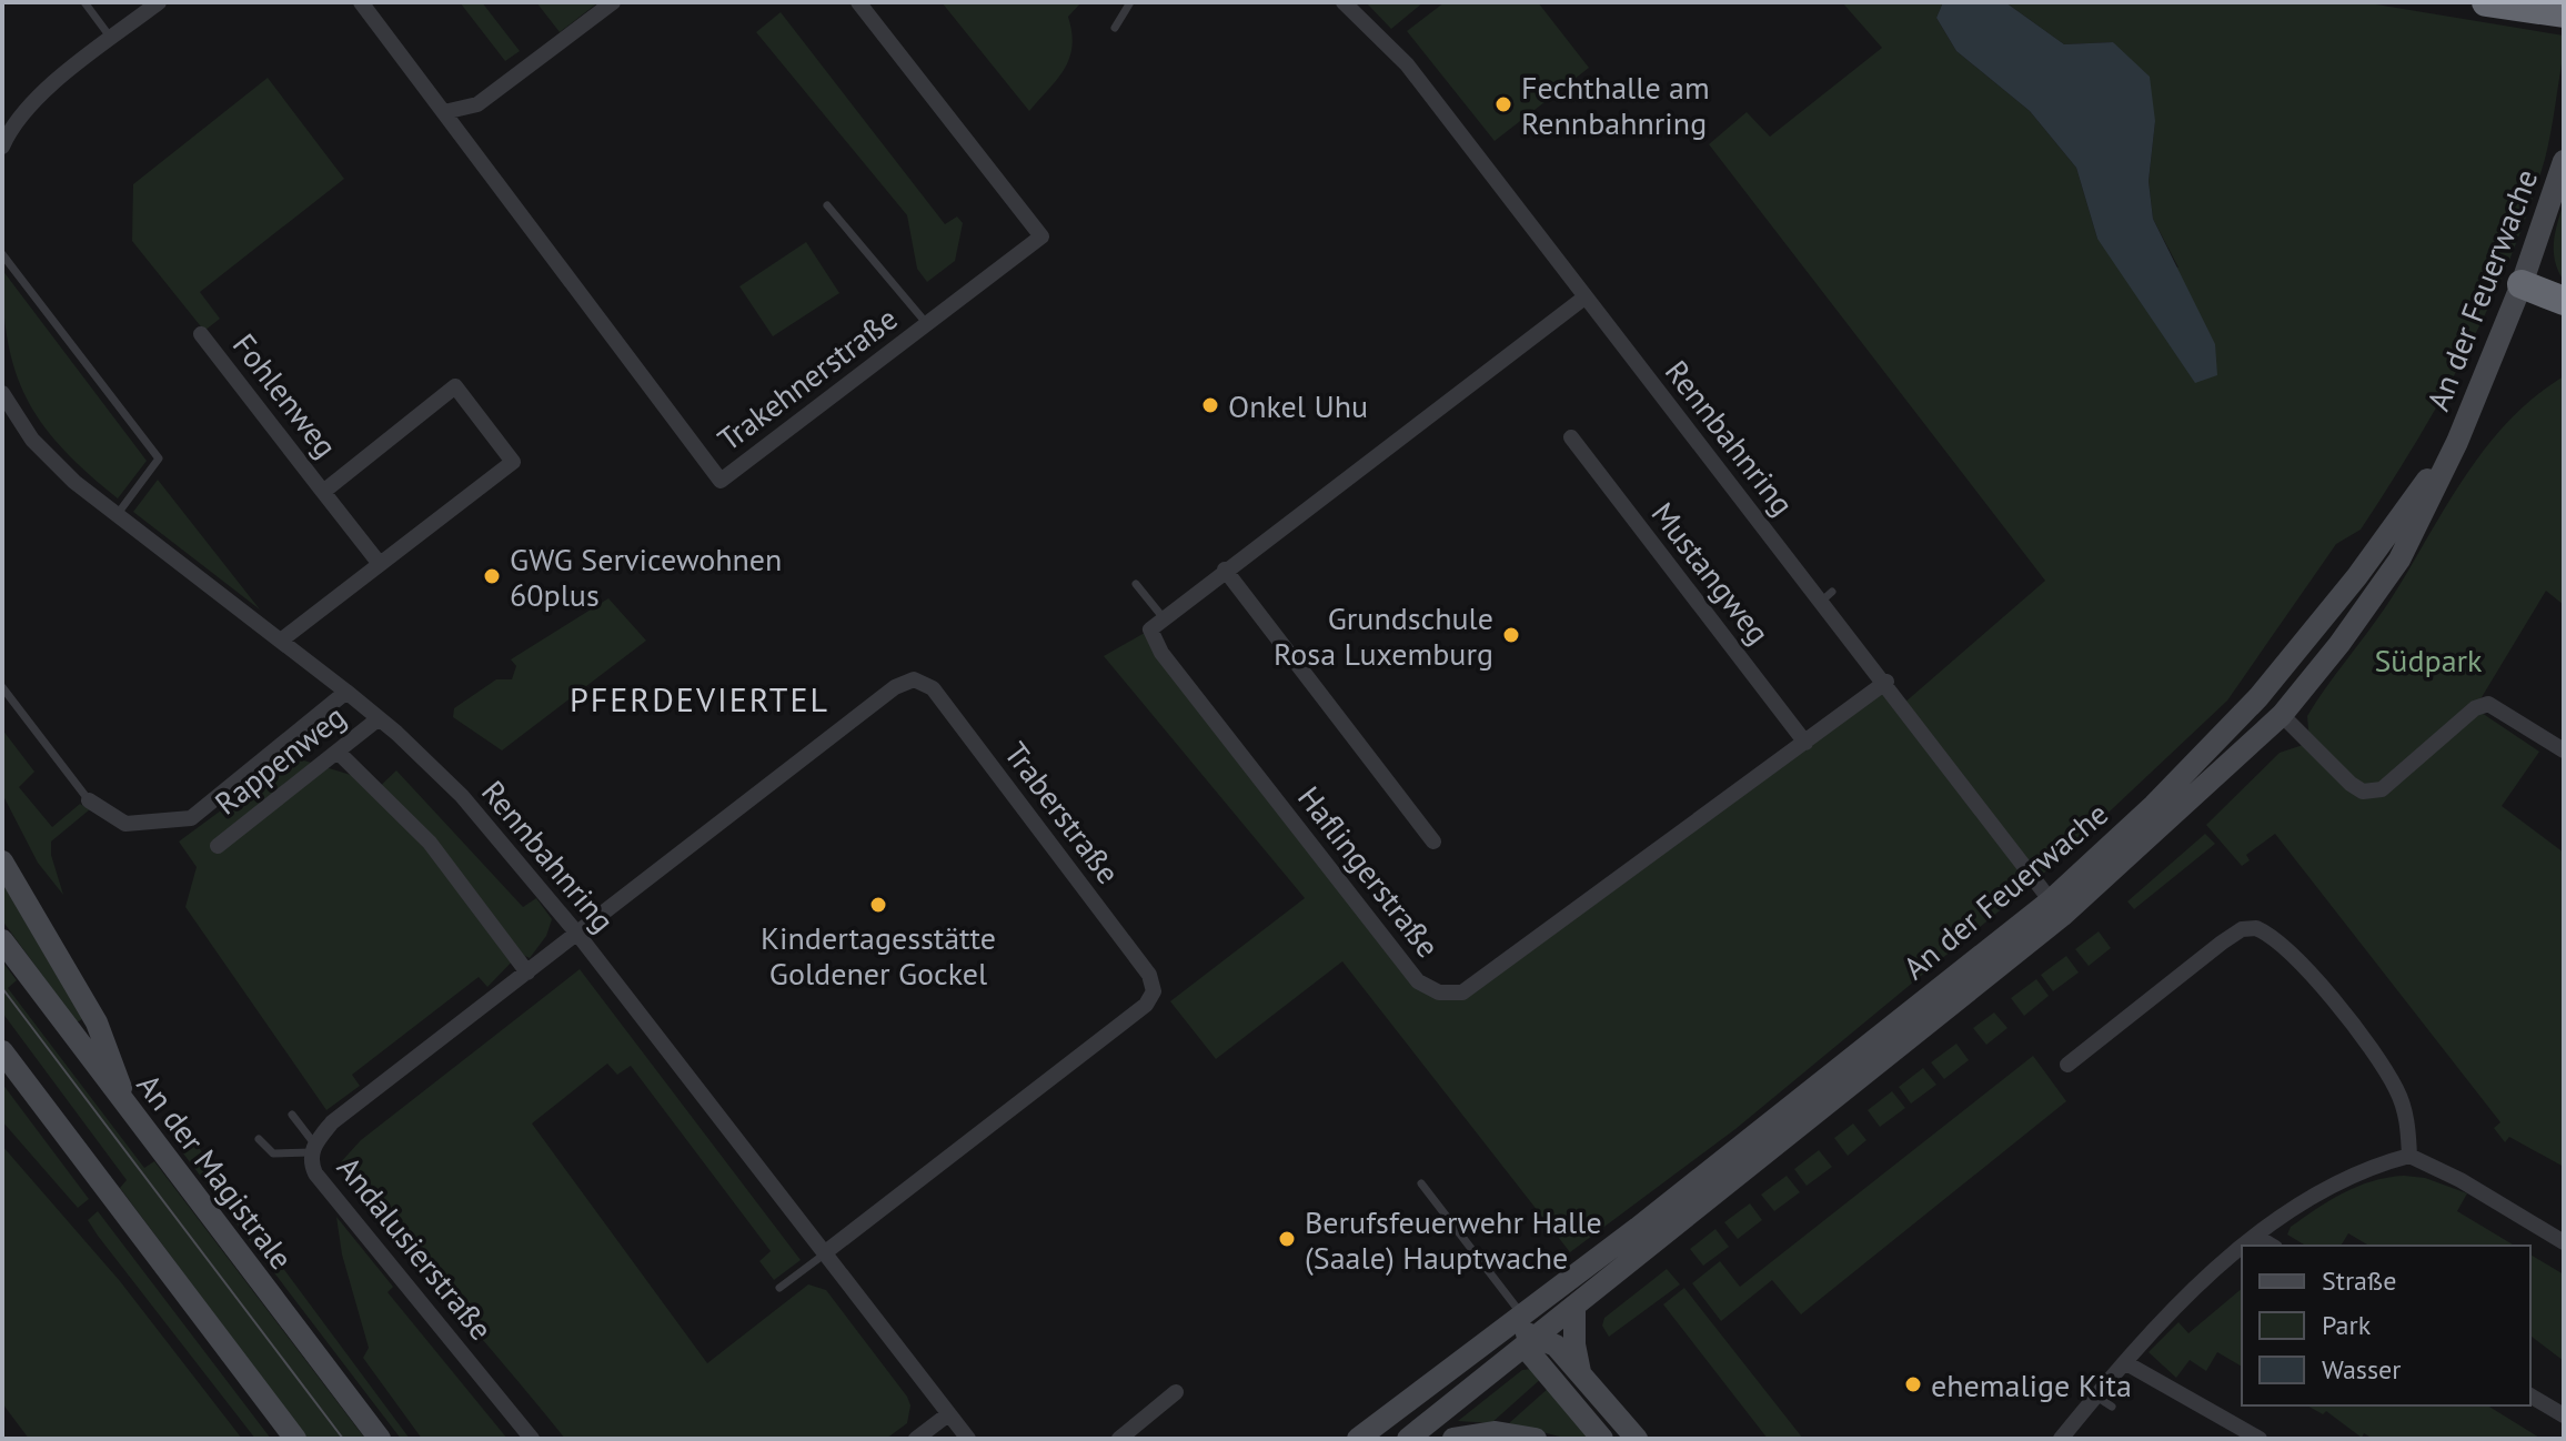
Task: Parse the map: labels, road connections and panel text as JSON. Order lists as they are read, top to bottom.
{
  "streets": {
    "street": [
      "An der Feuerwache",
      "Trakehnerstraße",
      "Fohlenweg",
      "Rennbahnring",
      "Mustangweg",
      "Rappenweg",
      "Traberstraße",
      "Haflingerstraße",
      "An der Magistrale",
      "Andalusierstraße"
    ]
  },
  "crossings": [
    ["An der Feuerwache", "Rennbahnring"],
    ["Fohlenweg", "Rennbahnring"],
    ["Rennbahnring", "Rappenweg"],
    ["Rennbahnring", "Traberstraße"],
    ["Rennbahnring", "Haflingerstraße"],
    ["Rennbahnring", "Andalusierstraße"],
    ["Mustangweg", "Haflingerstraße"],
    ["Traberstraße", "Andalusierstraße"]
  ],
  "districts": ["PFERDEVIERTEL"],
  "parks": ["Südpark"],
  "places": [
    "Fechthalle am Rennbahnring",
    "Onkel Uhu",
    "GWG Servicewohnen 60plus",
    "Grundschule Rosa Luxemburg",
    "Kindertagesstätte Goldener Gockel",
    "Berufsfeuerwehr Halle (Saale) Hauptwache",
    "ehemalige Kita"
  ],
  "legend": ["Straße", "Park", "Wasser"]
}
